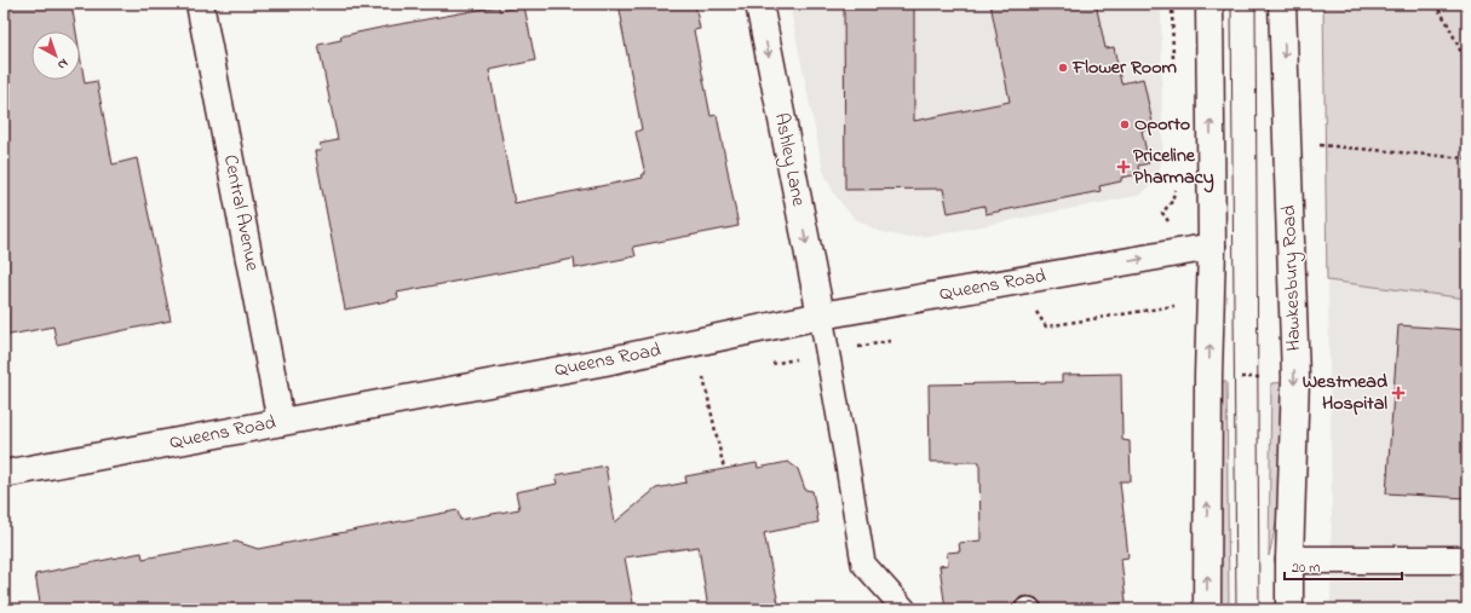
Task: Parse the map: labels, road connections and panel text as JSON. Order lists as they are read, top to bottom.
{
  "streets": {
    "street": [
      "Ashley Lane",
      "Central Avenue",
      "Hawkesbury Road",
      "Queens Road"
    ]
  },
  "crossings": [
    ["Ashley Lane", "Queens Road"],
    ["Central Avenue", "Queens Road"]
  ],
  "one_way": ["Ashley Lane"],
  "places": {
    "other": ["Flower Room", "Oporto"],
    "health": ["Priceline Pharmacy", "Westmead Hospital"]
  },
  "scale_bar": "20 m",
  "north": "bottom right"
}
